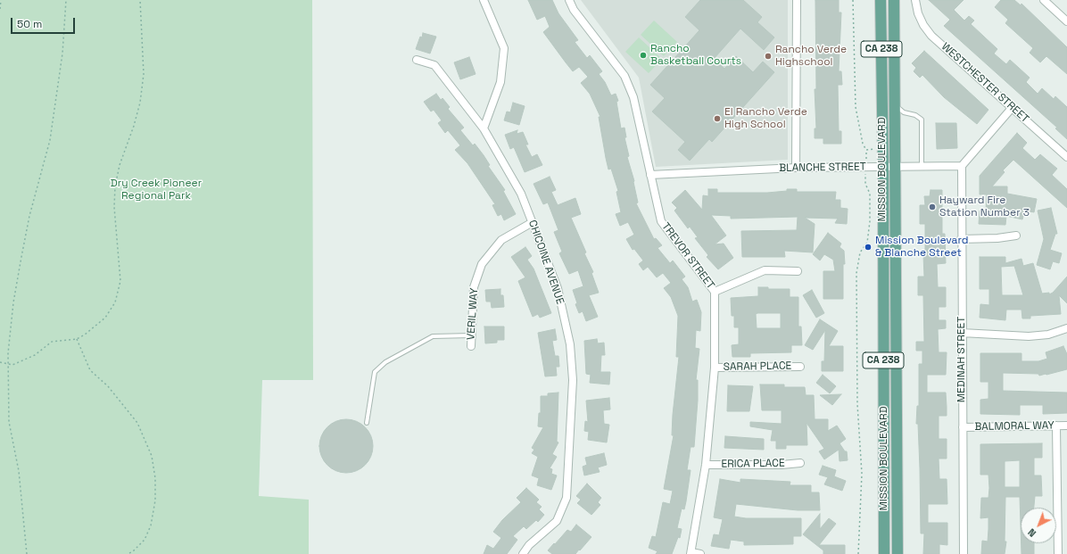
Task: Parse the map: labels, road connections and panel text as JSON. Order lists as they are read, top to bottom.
{
  "streets": {
    "main road": ["CA 238", "MISSION BOULEVARD"],
    "street": [
      "WESTCHESTER STREET",
      "BLANCHE STREET",
      "TREVOR STREET",
      "CHICOINE AVENUE",
      "VERIL WAY",
      "MEDINAH STREET",
      "SARAH PLACE",
      "BALMORAL WAY",
      "ERICA PLACE"
    ]
  },
  "crossings": [
    ["BLANCHE STREET", "MISSION BOULEVARD"],
    ["BLANCHE STREET", "TREVOR STREET"],
    ["BLANCHE STREET", "MEDINAH STREET"],
    ["TREVOR STREET", "SARAH PLACE"],
    ["TREVOR STREET", "ERICA PLACE"],
    ["CHICOINE AVENUE", "VERIL WAY"],
    ["MEDINAH STREET", "BALMORAL WAY"]
  ],
  "parks": ["Dry Creek Pioneer Regional Park"],
  "places": [
    "Rancho Basketball Courts",
    "Rancho Verde Highschool",
    "El Rancho Verde High School",
    "Hayward Fire Station Number 3",
    "Mission Boulevard & Blanche Street"
  ],
  "scale_bar": "50 m",
  "north": "bottom left"
}
